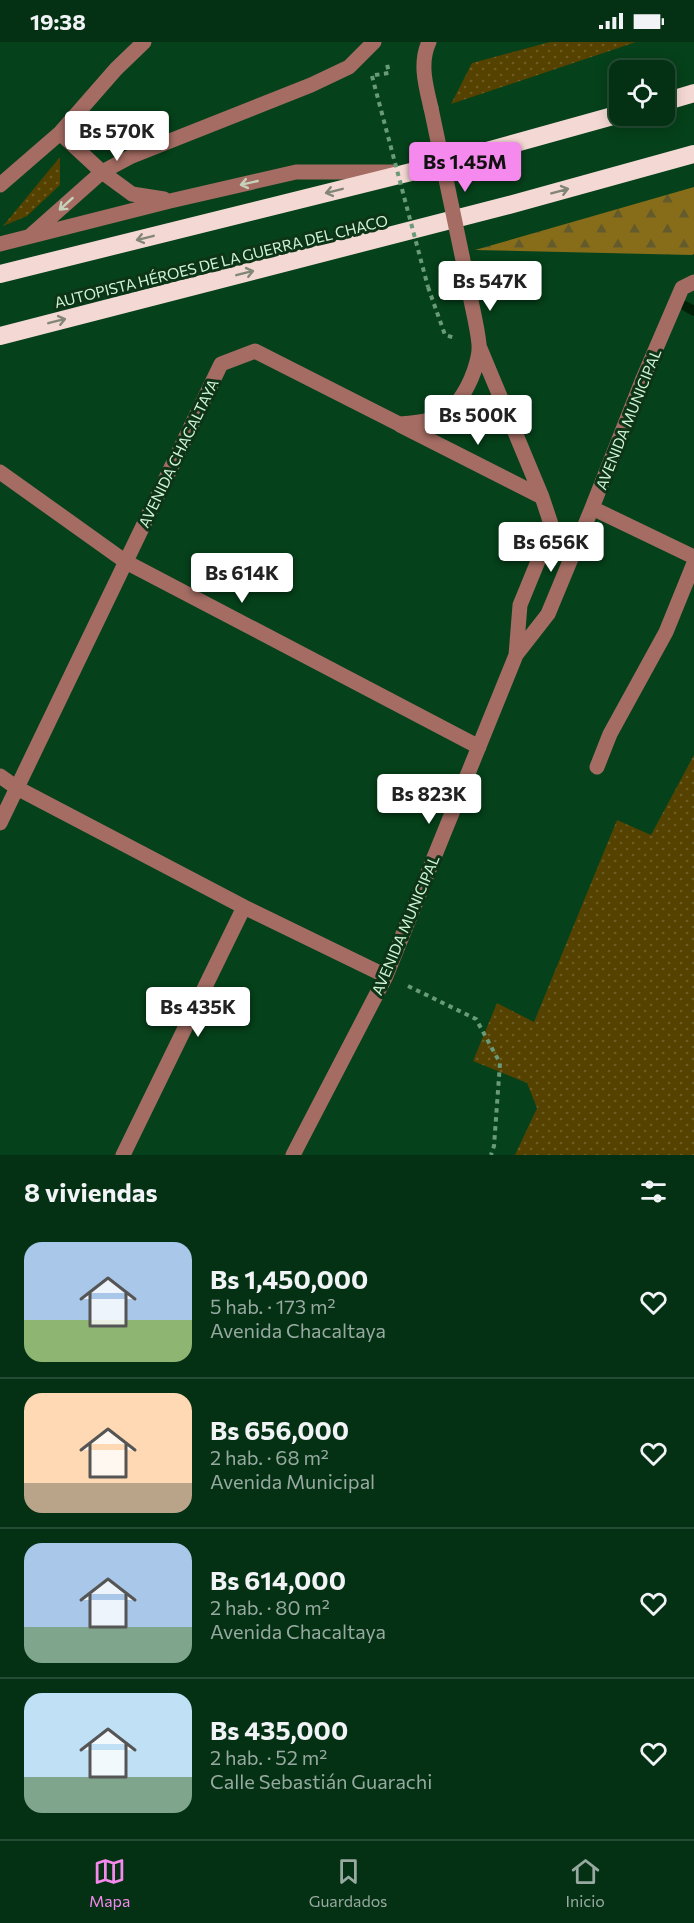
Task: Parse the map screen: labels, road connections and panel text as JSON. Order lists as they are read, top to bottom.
{
  "streets": {
    "highway": ["AUTOPISTA HÉROES DE LA GUERRA DEL CHACO"],
    "street": ["AVENIDA MUNICIPAL", "AVENIDA CHACALTAYA"]
  },
  "crossings": [
    ["AVENIDA MUNICIPAL", "AVENIDA CHACALTAYA"]
  ],
  "page": {
    "status": "19:38",
    "price": [
      "Bs 570K",
      "Bs 1.45M",
      "Bs 547K",
      "Bs 500K",
      "Bs 656K",
      "Bs 614K",
      "Bs 823K",
      "Bs 435K"
    ],
    "heading": "8 viviendas",
    "list": [
      {
        "name": "Bs 1,450,000",
        "note": "5 hab. · 173 m² · Avenida Chacaltaya"
      },
      {
        "name": "Bs 656,000",
        "note": "2 hab. · 68 m² · Avenida Municipal"
      },
      {
        "name": "Bs 614,000",
        "note": "2 hab. · 80 m² · Avenida Chacaltaya"
      },
      {
        "name": "Bs 435,000",
        "note": "2 hab. · 52 m² · Calle Sebastián Guarachi"
      }
    ],
    "tabs": ["Mapa", "Guardados", "Inicio"]
  }
}
